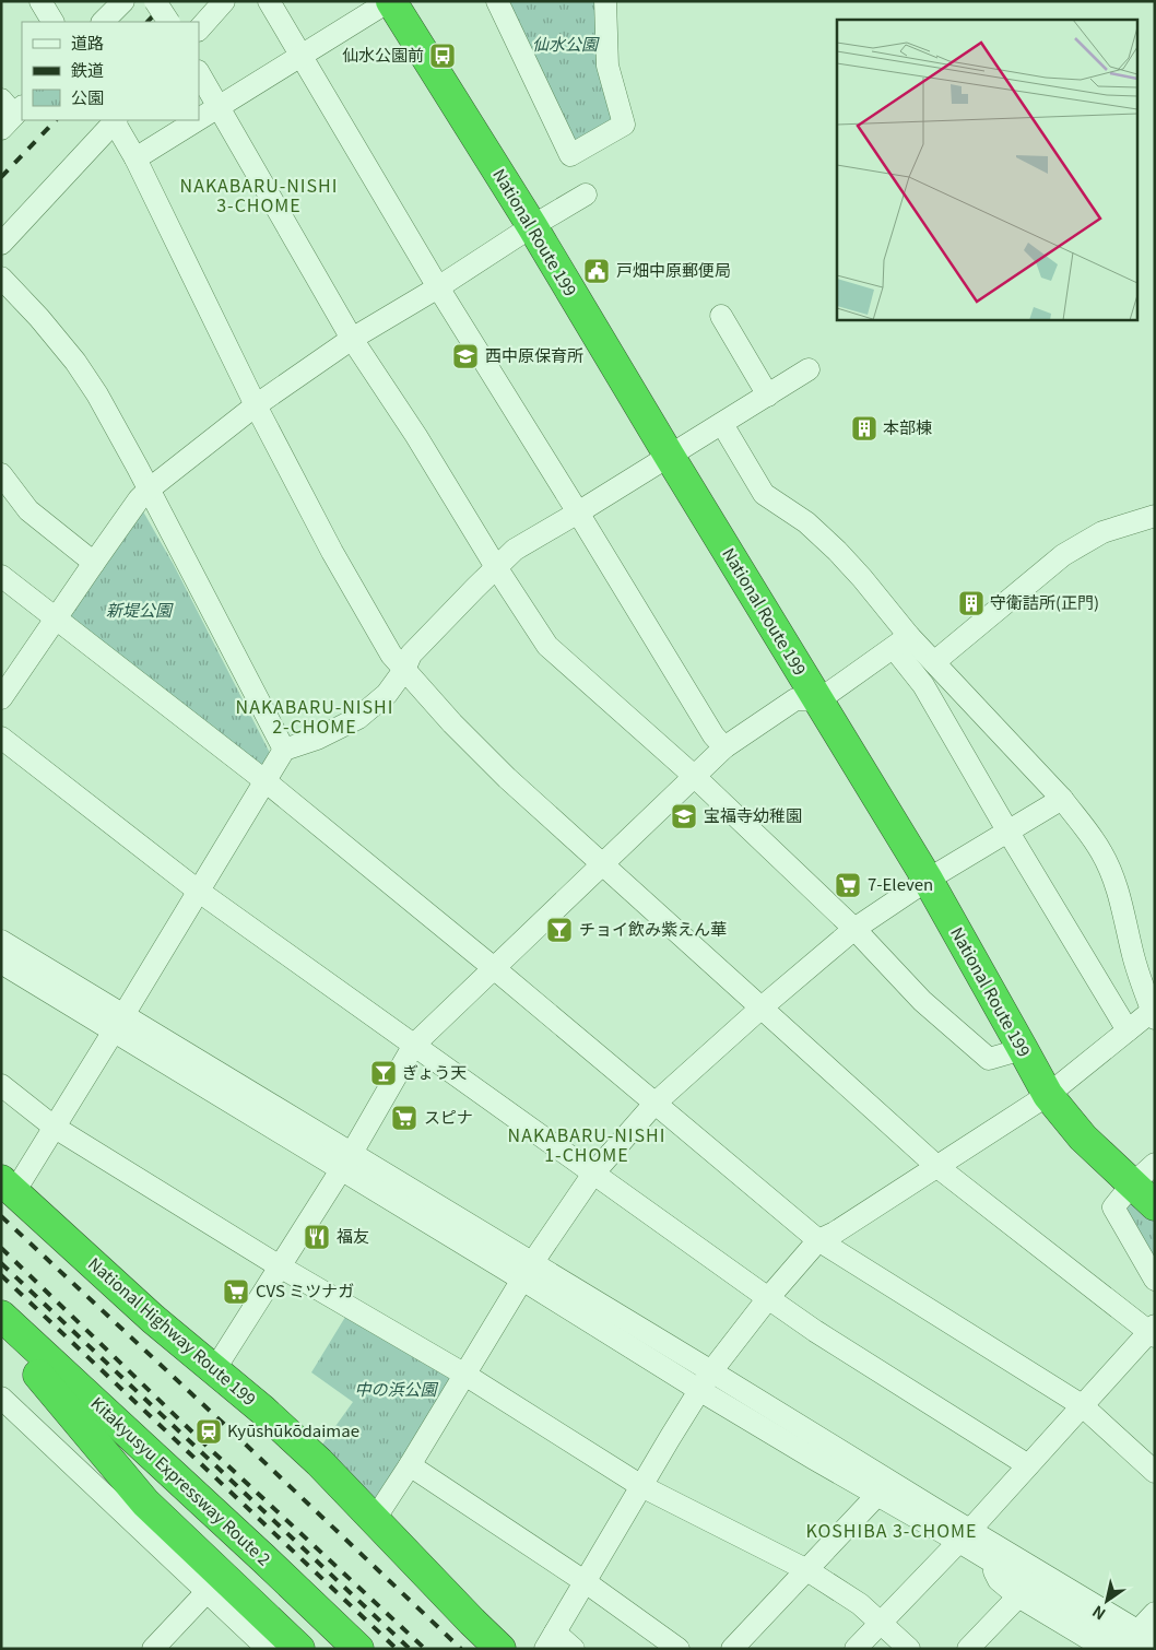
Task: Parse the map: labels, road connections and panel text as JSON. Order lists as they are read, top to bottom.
{
  "streets": {
    "highway": ["National Route 199", "National Highway Route 199", "Kitakyusyu Expressway Route 2"]
  },
  "districts": [
    "NAKABARU-NISHI 3-CHOME",
    "NAKABARU-NISHI 2-CHOME",
    "NAKABARU-NISHI 1-CHOME",
    "KOSHIBA 3-CHOME"
  ],
  "parks": ["仙水公園", "新堤公園", "中の浜公園"],
  "places": {
    "bus stop": ["仙水公園前"],
    "public building": ["戸畑中原郵便局"],
    "school or university": ["西中原保育所", "宝福寺幼稚園"],
    "building": ["本部棟", "守衛詰所(正門)"],
    "supermarket": ["7-Eleven", "スピナ", "CVS ミツナガ"],
    "bar": ["チョイ飲み紫えん華", "ぎょう天"],
    "restaurant": ["福友"],
    "station": ["Kyūshūkōdaimae"]
  },
  "legend": ["道路", "鉄道", "公園"],
  "north": "bottom left"
}
